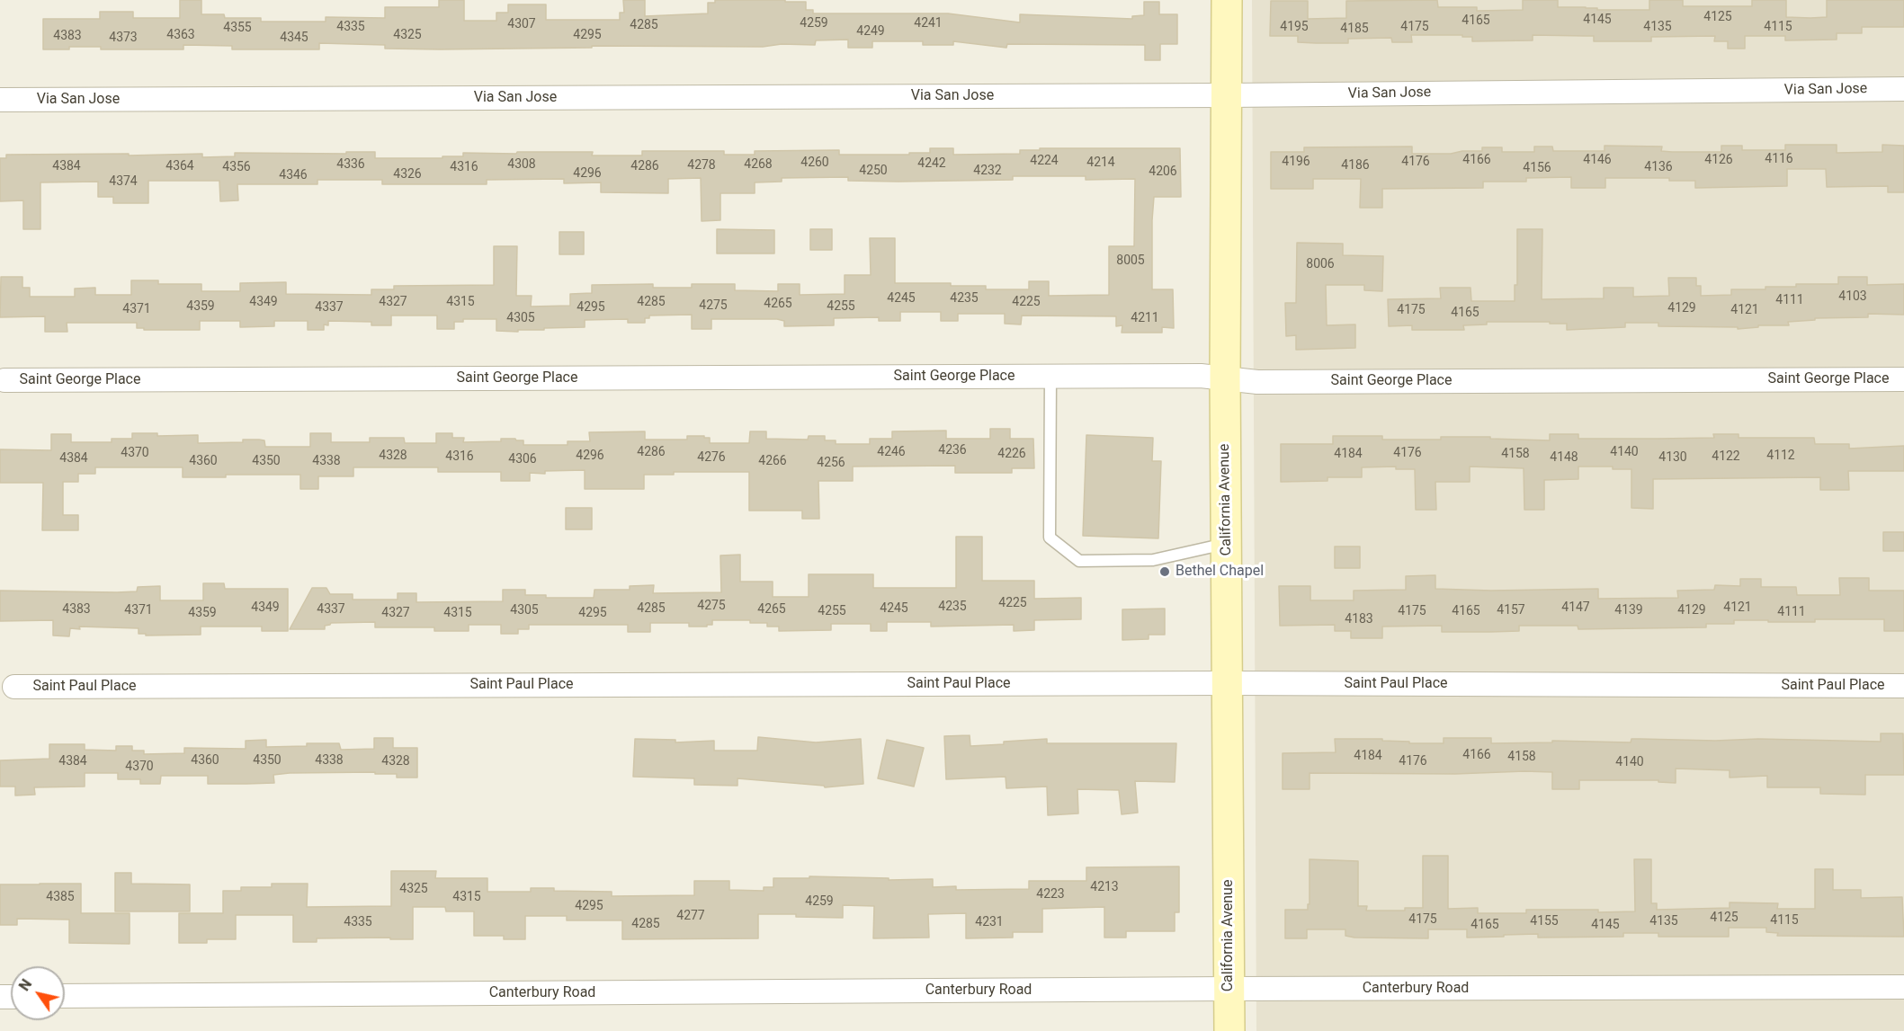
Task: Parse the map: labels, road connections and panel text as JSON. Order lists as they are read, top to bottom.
{
  "streets": {
    "main road": ["California Avenue"],
    "street": [
      "Via San Jose",
      "Saint George Place",
      "Saint Paul Place",
      "Canterbury Road"
    ]
  },
  "crossings": [
    ["Via San Jose", "California Avenue"],
    ["Saint George Place", "California Avenue"],
    ["California Avenue", "Saint Paul Place"],
    ["California Avenue", "Canterbury Road"]
  ],
  "places": ["Bethel Chapel"],
  "house_numbers": [
    "4125",
    "4145",
    "4165",
    "4259",
    "4241",
    "4307",
    "4285",
    "4335",
    "4195",
    "4175",
    "4135",
    "4115",
    "4355",
    "4185",
    "4249",
    "4363",
    "4325",
    "4295",
    "4383",
    "4373",
    "4345",
    "4116",
    "4166",
    "4146",
    "4126",
    "4224",
    "4196",
    "4176",
    "4260",
    "4214",
    "4242",
    "4336",
    "4308",
    "4268",
    "4278",
    "4186",
    "4384",
    "4364",
    "4286",
    "4356",
    "4316",
    "4136",
    "4156",
    "4250",
    "4232",
    "4206",
    "4296",
    "4326",
    "4346",
    "4374",
    "8005",
    "8006",
    "4103",
    "4245",
    "4235",
    "4111",
    "4349",
    "4327",
    "4315",
    "4285",
    "4225",
    "4265",
    "4275",
    "4359",
    "4255",
    "4337",
    "4295",
    "4129",
    "4371",
    "4175",
    "4121",
    "4165",
    "4305",
    "4211",
    "4236",
    "4286",
    "4246",
    "4140",
    "4370",
    "4176",
    "4226",
    "4184",
    "4158",
    "4328",
    "4296",
    "4112",
    "4316",
    "4122",
    "4276",
    "4148",
    "4130",
    "4384",
    "4306",
    "4360",
    "4350",
    "4338",
    "4266",
    "4256",
    "4225",
    "4275",
    "4235",
    "4349",
    "4147",
    "4121",
    "4285",
    "4245",
    "4383",
    "4337",
    "4265",
    "4371",
    "4305",
    "4157",
    "4139",
    "4129",
    "4255",
    "4175",
    "4165",
    "4111",
    "4359",
    "4327",
    "4315",
    "4295",
    "4183",
    "4166",
    "4184",
    "4158",
    "4360",
    "4350",
    "4338",
    "4384",
    "4328",
    "4176",
    "4140",
    "4370",
    "4213",
    "4325",
    "4223",
    "4385",
    "4315",
    "4259",
    "4295",
    "4277",
    "4125",
    "4175",
    "4115",
    "4155",
    "4135",
    "4335",
    "4231",
    "4285",
    "4165",
    "4145"
  ],
  "north": "top left"
}
